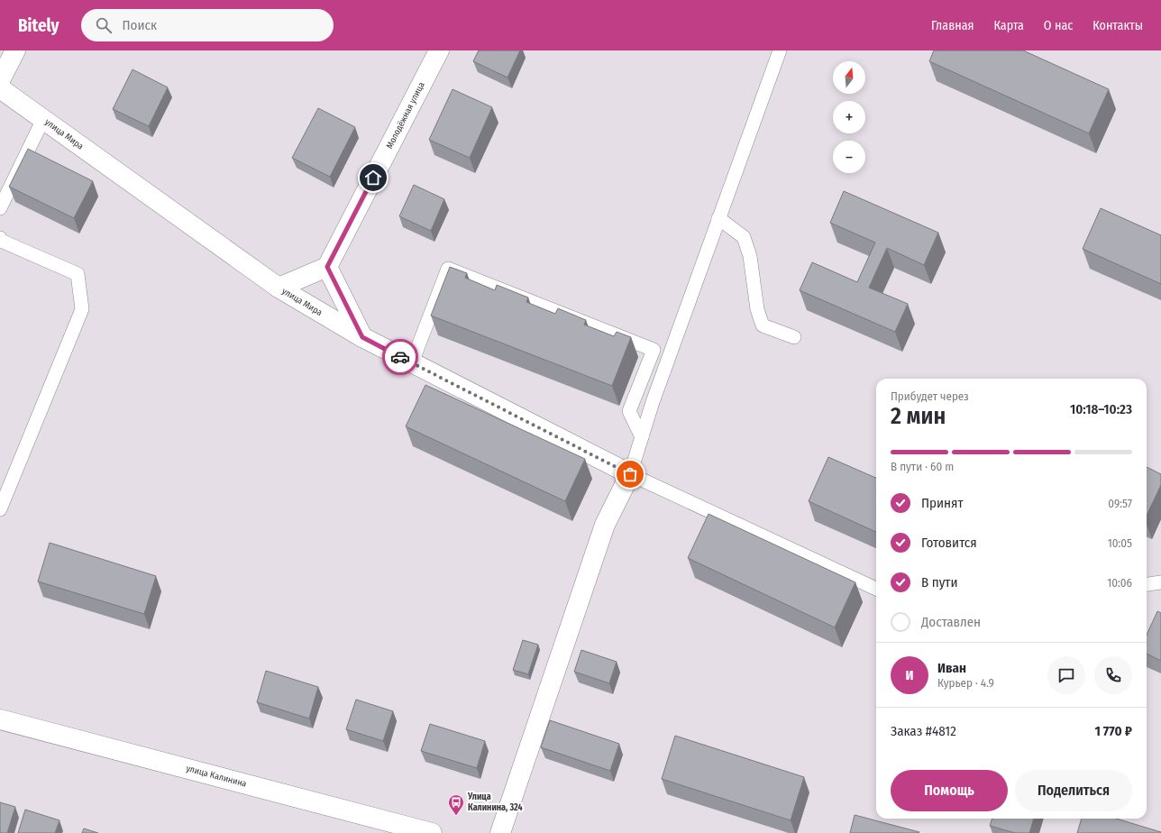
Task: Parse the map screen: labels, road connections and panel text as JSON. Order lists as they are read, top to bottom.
{
  "streets": {
    "street": ["Молодёжная улица", "улица Мира", "улица Калинина"]
  },
  "places": {
    "bus stop": ["Улица Калинина, 324"]
  },
  "north": "top",
  "page": {
    "header": "Bitely",
    "search": "Поиск",
    "nav": [
      "Главная",
      "Карта",
      "О нас",
      "Контакты"
    ],
    "map_buttons": ["+", "−"],
    "heading": ["2 мин", "Прибудет через", "10:18–10:23"],
    "panel": [
      "Иван",
      "Курьер · 4.9",
      "Заказ #4812",
      "1 770 ₽"
    ],
    "bar": "В пути · 60 m",
    "list": [
      ["Принят", "09:57"],
      ["Готовится", "10:05"],
      ["В пути", "10:06"],
      "Доставлен"
    ],
    "round": "И",
    "buttons": ["Помощь", "Поделиться"]
  }
}
